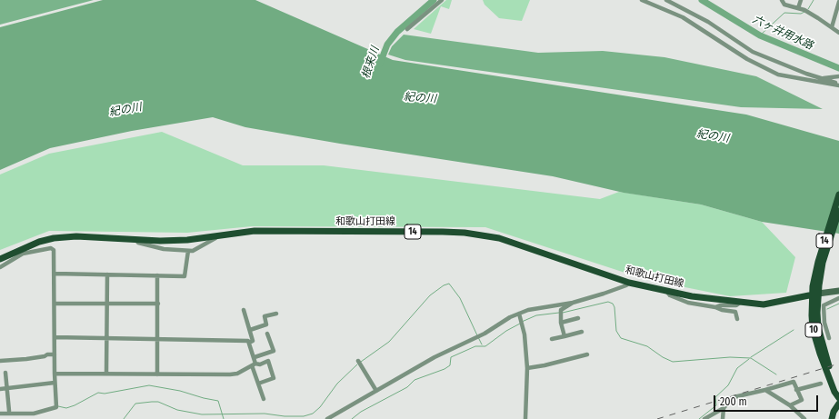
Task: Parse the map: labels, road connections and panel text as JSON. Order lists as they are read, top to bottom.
{
  "streets": {
    "main road": ["和歌山打田線", "14", "10"]
  },
  "crossings": [
    ["和歌山打田線", "14"],
    ["和歌山打田線", "10"],
    ["14", "10"]
  ],
  "water": ["六ヶ井用水路", "根来川", "紀の川"],
  "scale_bar": "200 m"
}
